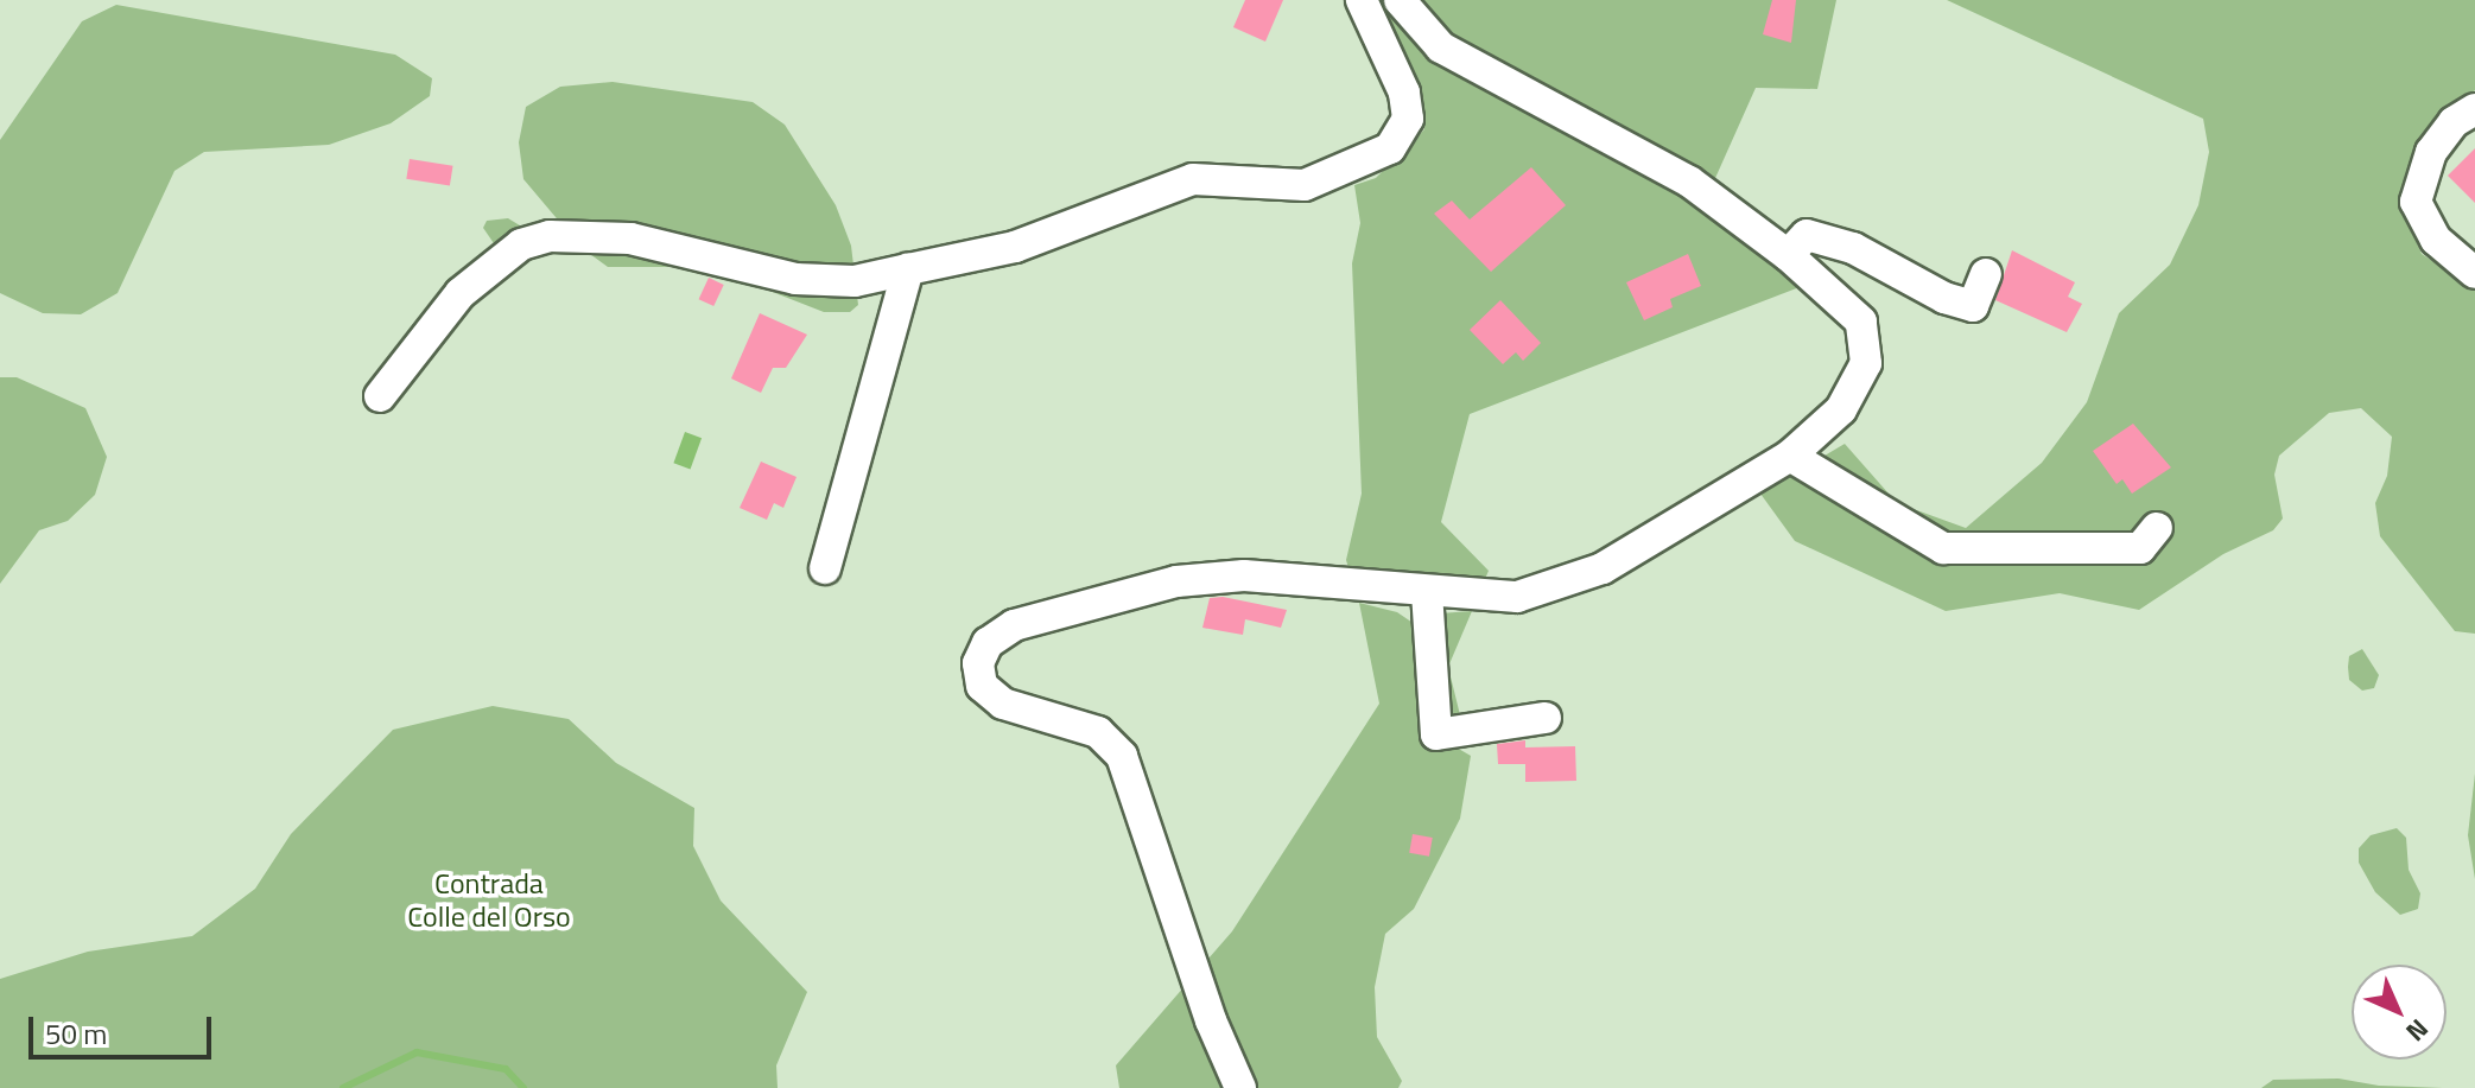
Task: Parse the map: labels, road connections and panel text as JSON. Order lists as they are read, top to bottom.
{
  "parks": ["Contrada Colle del Orso"],
  "scale_bar": "50 m",
  "north": "bottom right"
}
